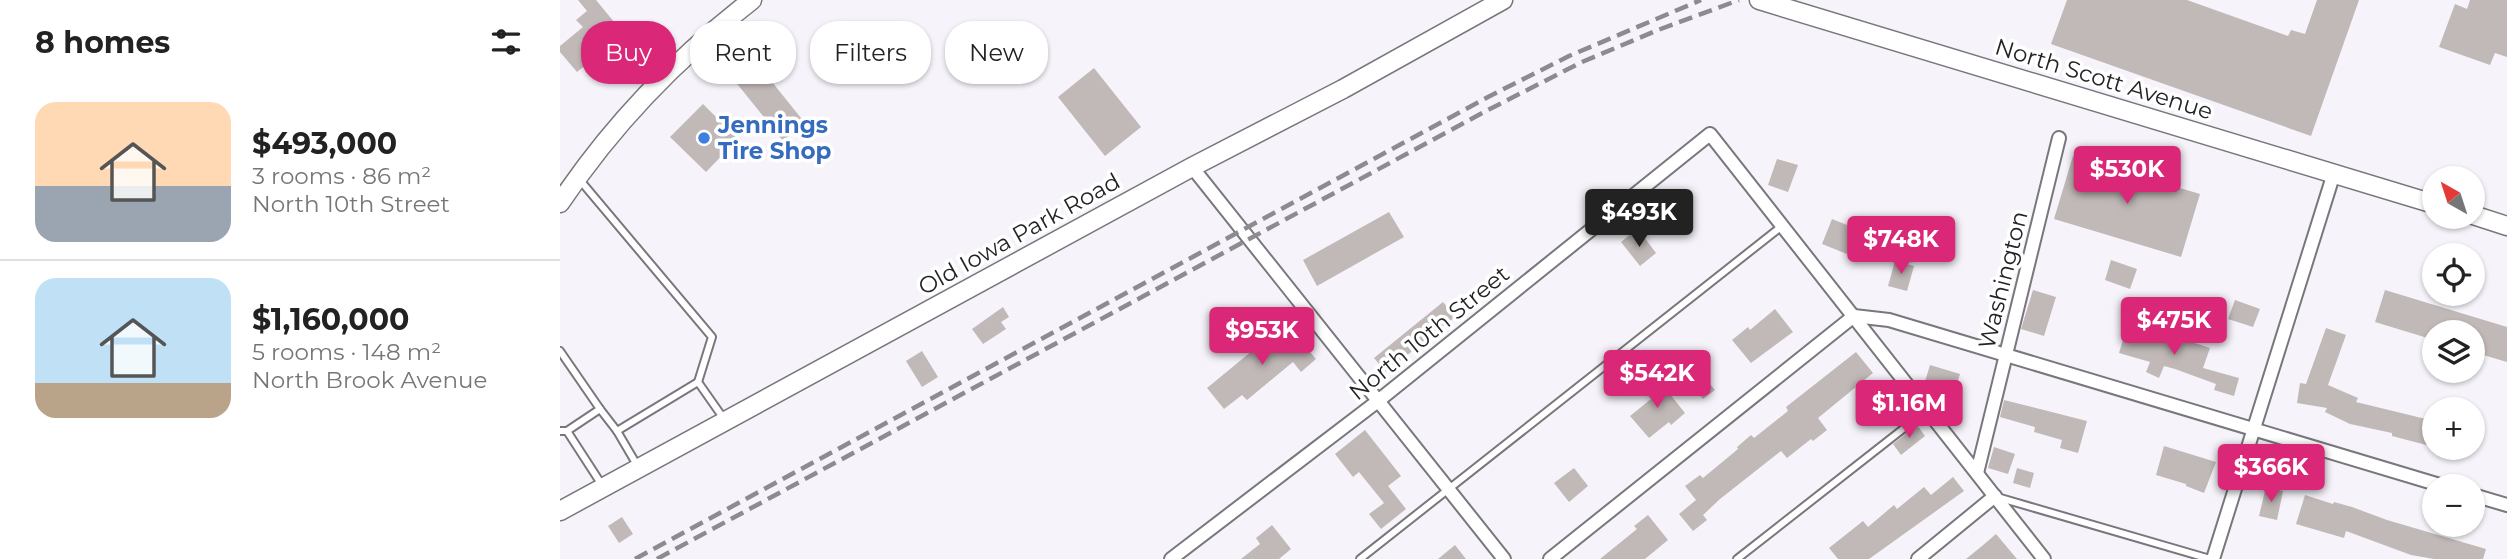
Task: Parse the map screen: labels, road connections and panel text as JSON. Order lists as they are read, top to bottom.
{
  "streets": {
    "street": [
      "North Scott Avenue",
      "Old Iowa Park Road",
      "Washington",
      "North 10th Street"
    ]
  },
  "places": ["Jennings Tire Shop"],
  "north": "top left",
  "page": {
    "heading": "8 homes",
    "chip": [
      "Buy",
      "Rent",
      "Filters",
      "New"
    ],
    "list": [
      {
        "name": "$493,000",
        "note": "3 rooms · 86 m² · North 10th Street"
      },
      {
        "name": "$1,160,000",
        "note": "5 rooms · 148 m² · North Brook Avenue"
      }
    ],
    "price": [
      "$530K",
      "$493K",
      "$748K",
      "$475K",
      "$953K",
      "$542K",
      "$1.16M",
      "$366K"
    ],
    "map_buttons": ["+", "−"]
  }
}
